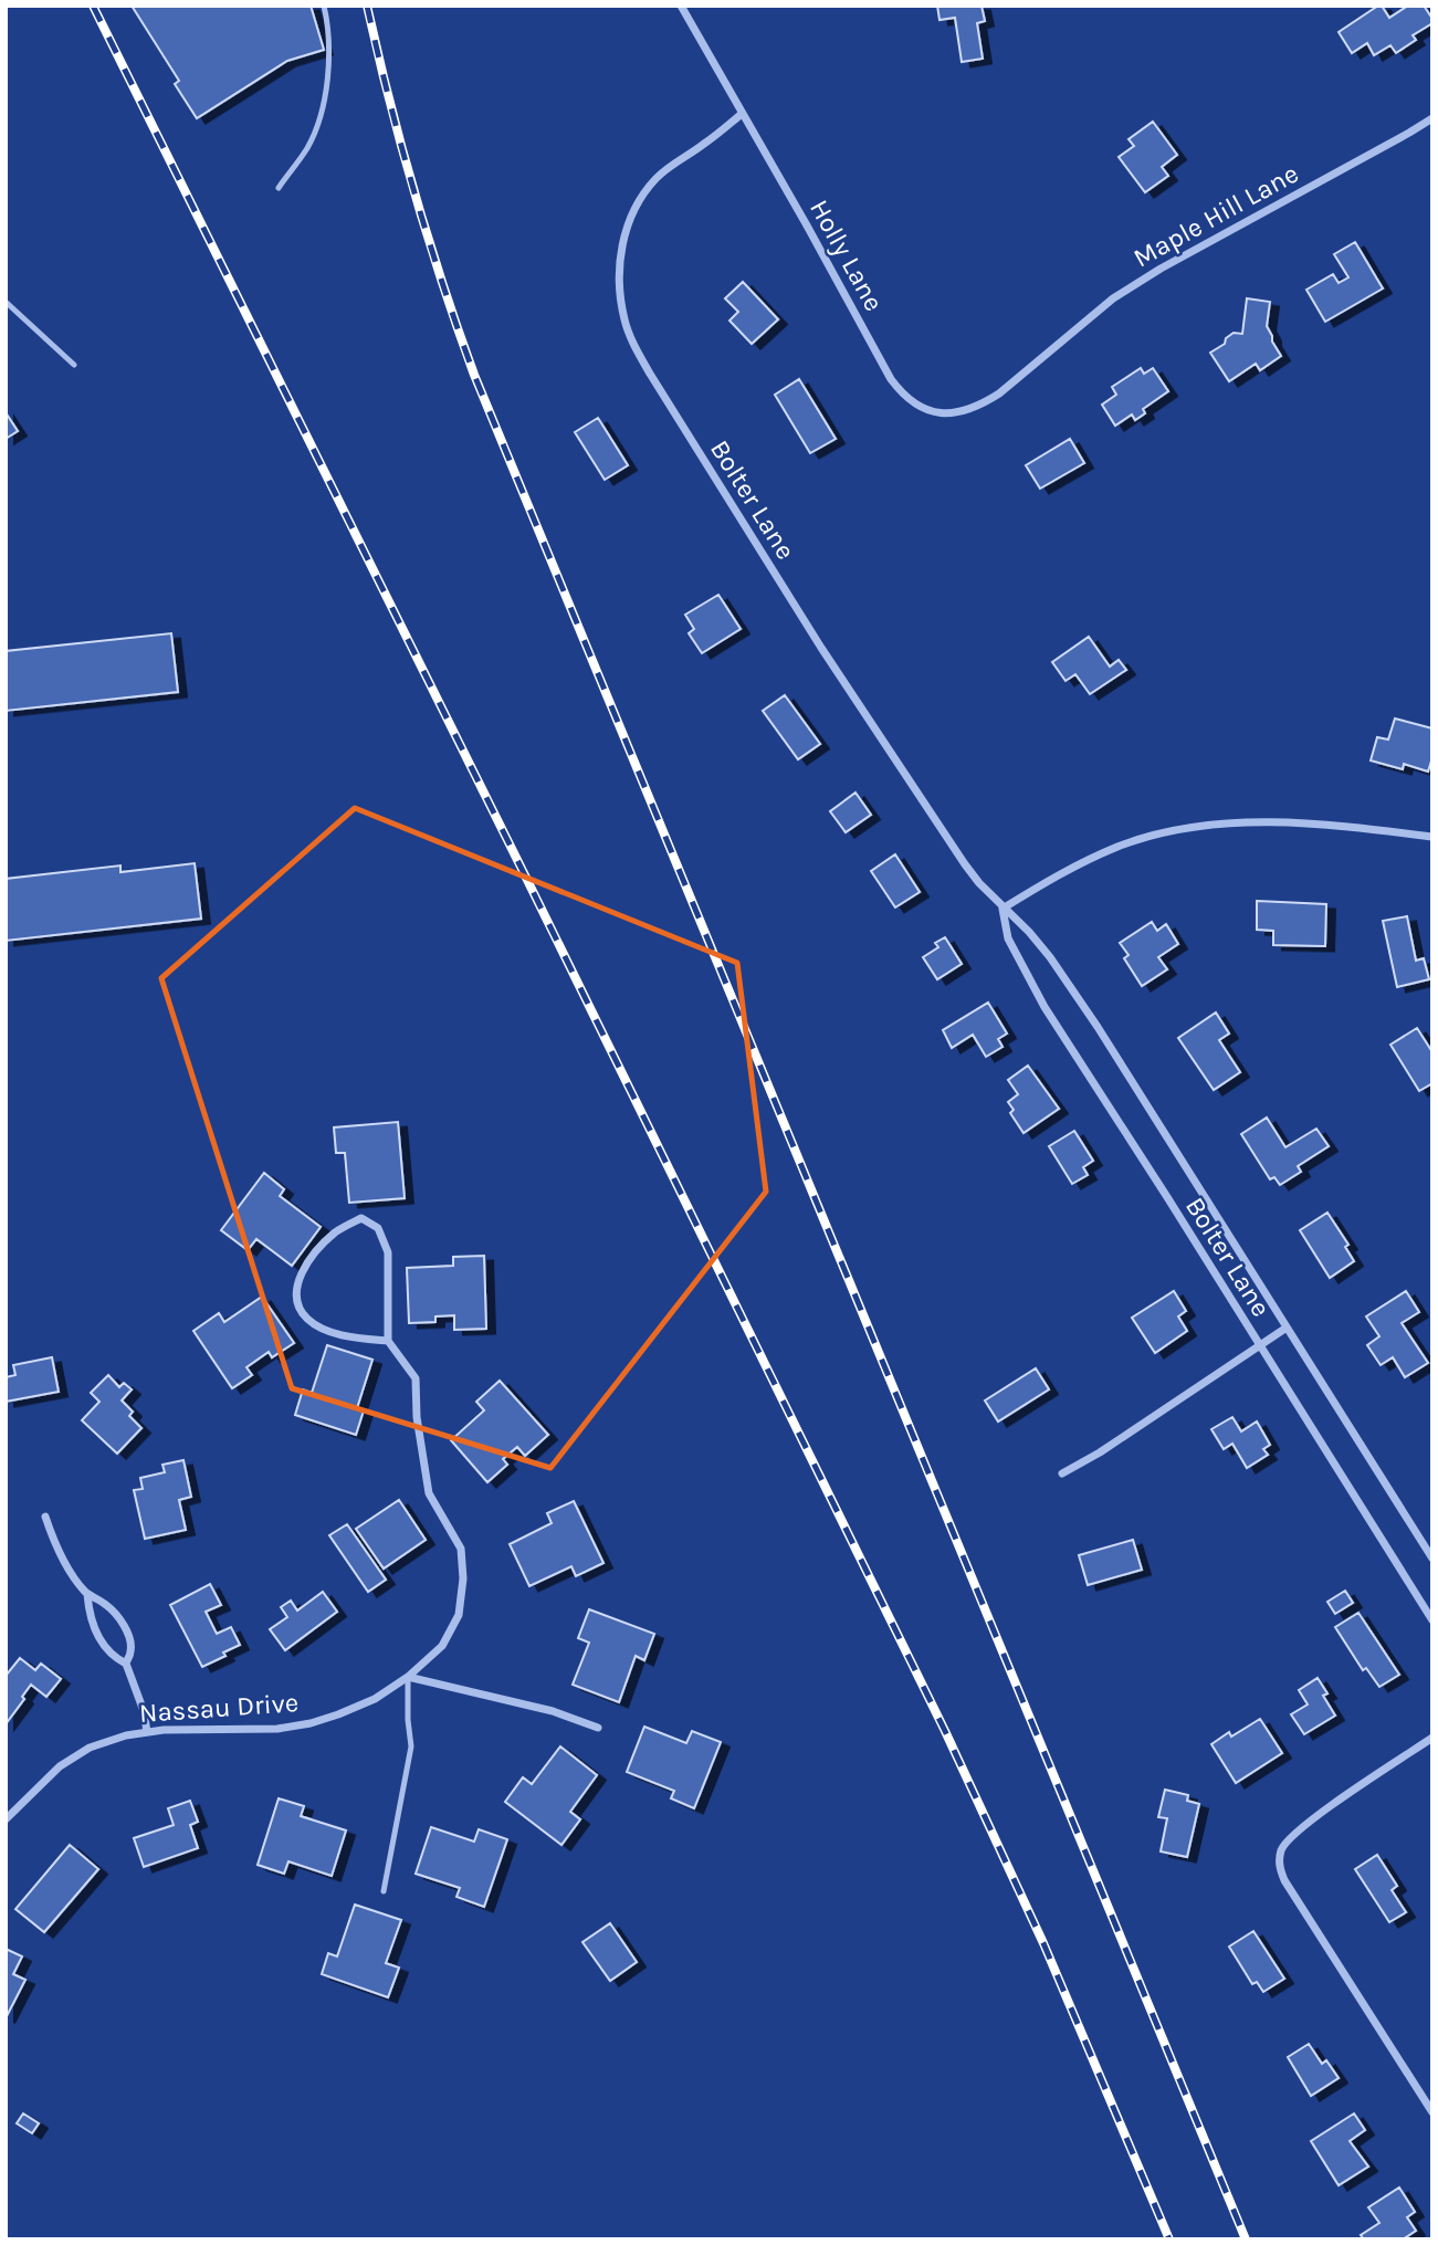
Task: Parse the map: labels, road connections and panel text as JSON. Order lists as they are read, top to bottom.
{
  "streets": {
    "street": [
      "Maple Hill Lane",
      "Holly Lane",
      "Bolter Lane",
      "Nassau Drive"
    ]
  },
  "crossings": [
    ["Maple Hill Lane", "Holly Lane"],
    ["Holly Lane", "Bolter Lane"]
  ]
}
